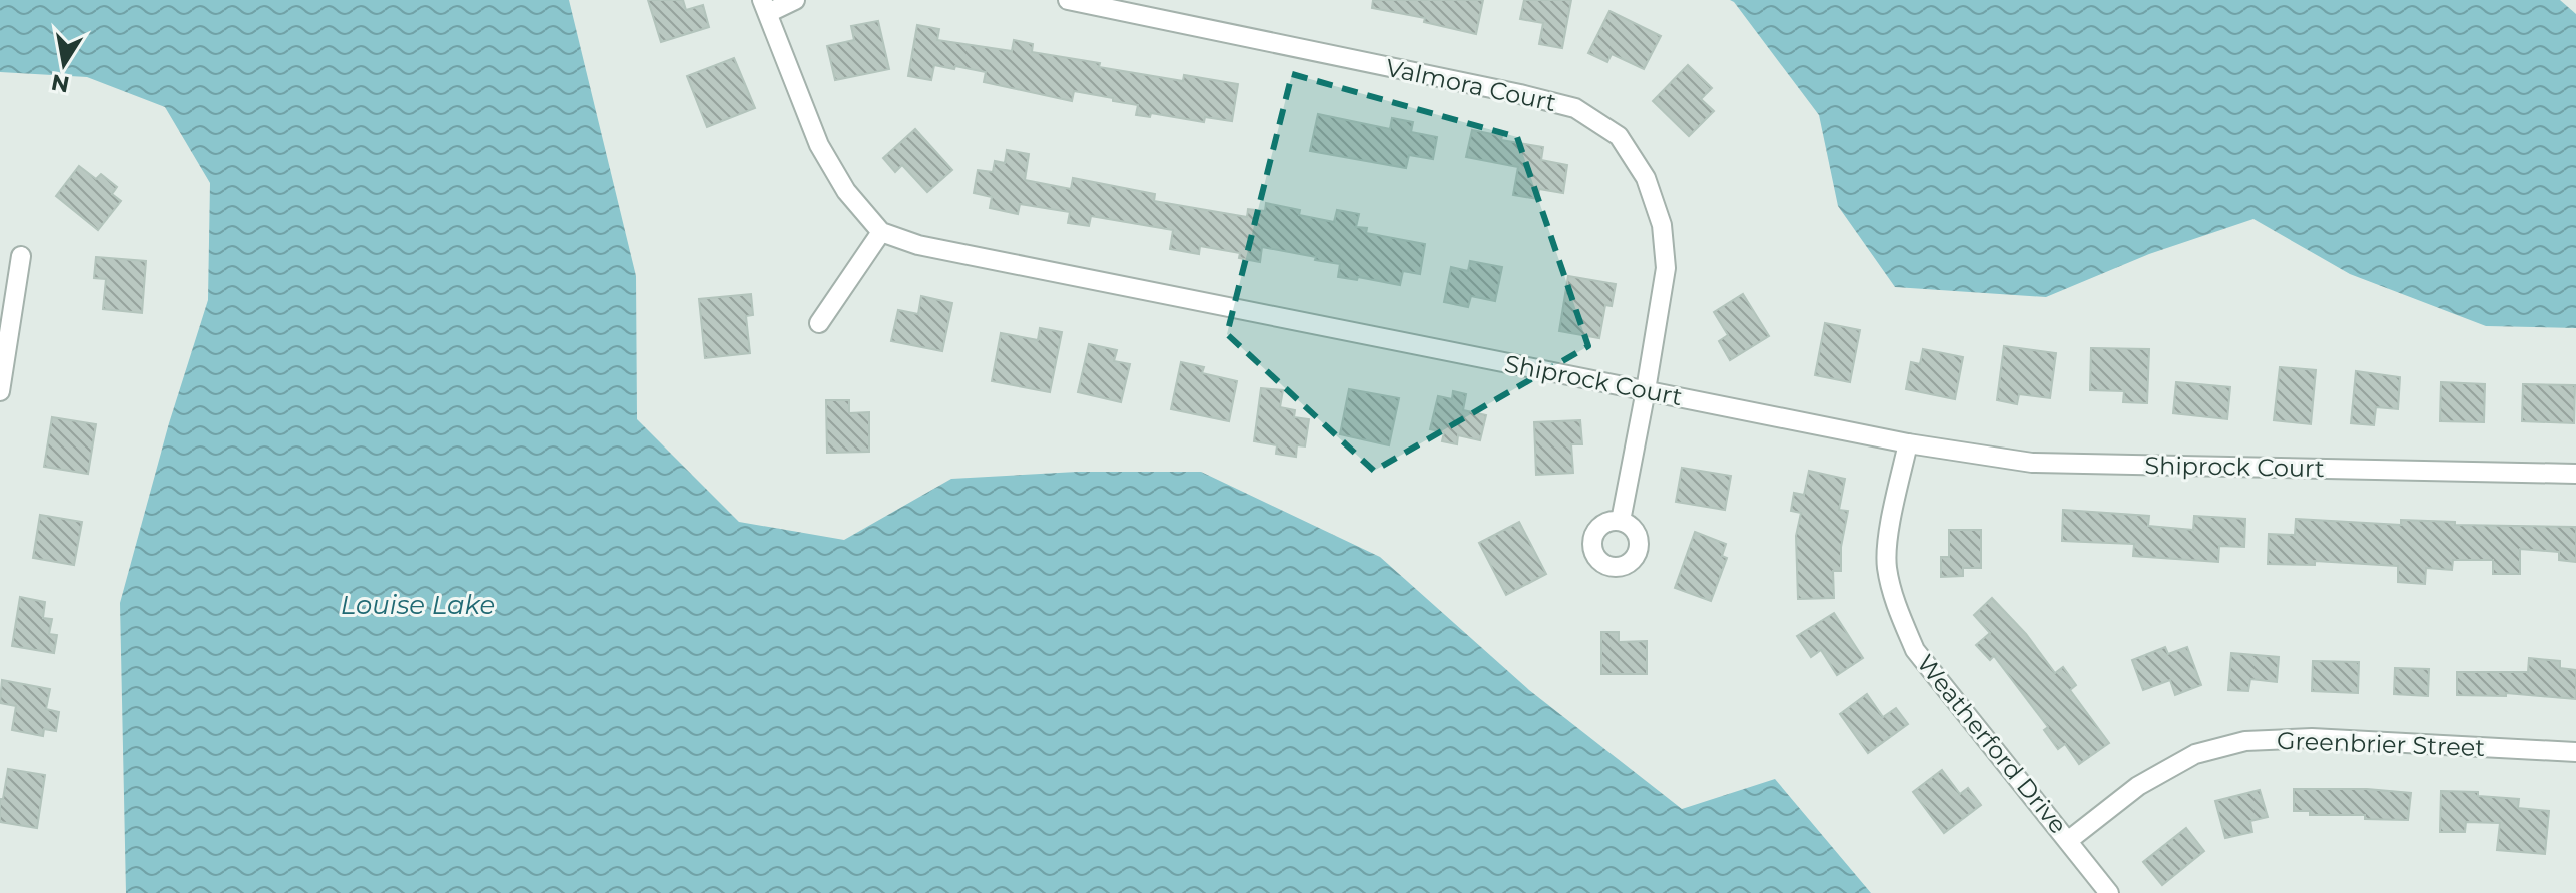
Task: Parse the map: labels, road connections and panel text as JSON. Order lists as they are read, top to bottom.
{
  "streets": {
    "street": [
      "Valmora Court",
      "Shiprock Court",
      "Weatherford Drive",
      "Greenbrier Street"
    ]
  },
  "crossings": [
    ["Valmora Court", "Shiprock Court"],
    ["Shiprock Court", "Weatherford Drive"],
    ["Weatherford Drive", "Greenbrier Street"]
  ],
  "water": ["Louise Lake"],
  "north": "bottom"
}
